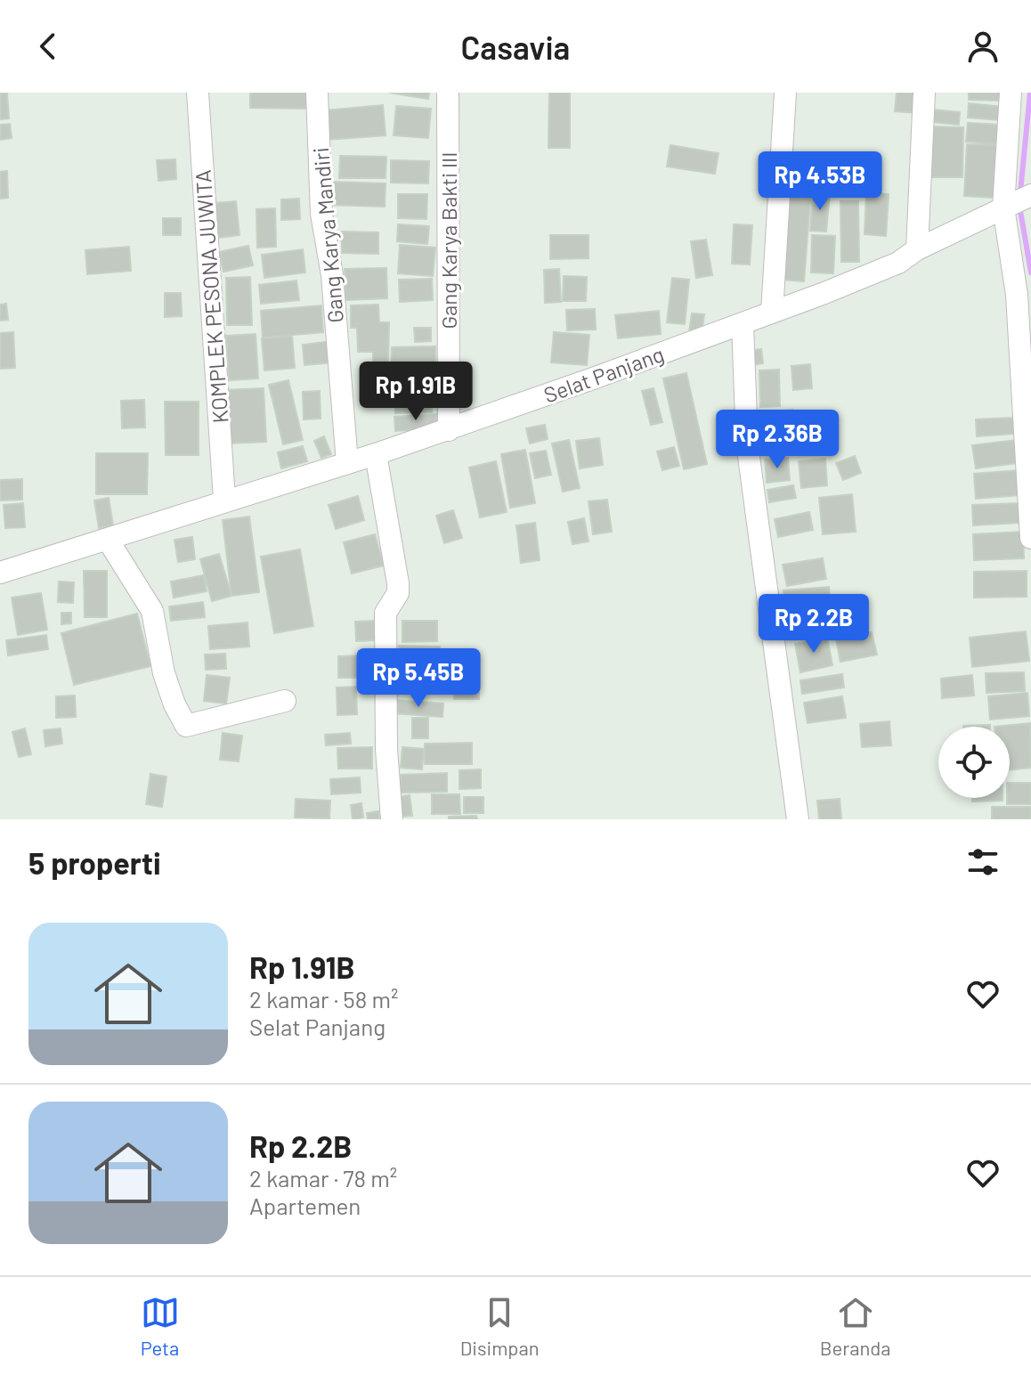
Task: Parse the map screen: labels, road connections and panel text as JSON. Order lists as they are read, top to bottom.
{
  "streets": {
    "street": [
      "Gang Karya Mandiri",
      "Gang Karya Bakti III",
      "KOMPLEK PESONA JUWITA",
      "Selat Panjang"
    ]
  },
  "crossings": [
    ["Gang Karya Mandiri", "Selat Panjang"],
    ["Gang Karya Bakti III", "Selat Panjang"],
    ["KOMPLEK PESONA JUWITA", "Selat Panjang"]
  ],
  "page": {
    "header": "Casavia",
    "price": [
      "Rp 4.53B",
      "Rp 1.91B",
      "Rp 2.36B",
      "Rp 2.2B",
      "Rp 5.45B"
    ],
    "heading": "5 properti",
    "list": [
      {
        "name": "Rp 1.91B",
        "note": "2 kamar · 58 m² · Selat Panjang"
      },
      {
        "name": "Rp 2.2B",
        "note": "2 kamar · 78 m² · Apartemen"
      }
    ],
    "tabs": ["Peta", "Disimpan", "Beranda"]
  }
}
